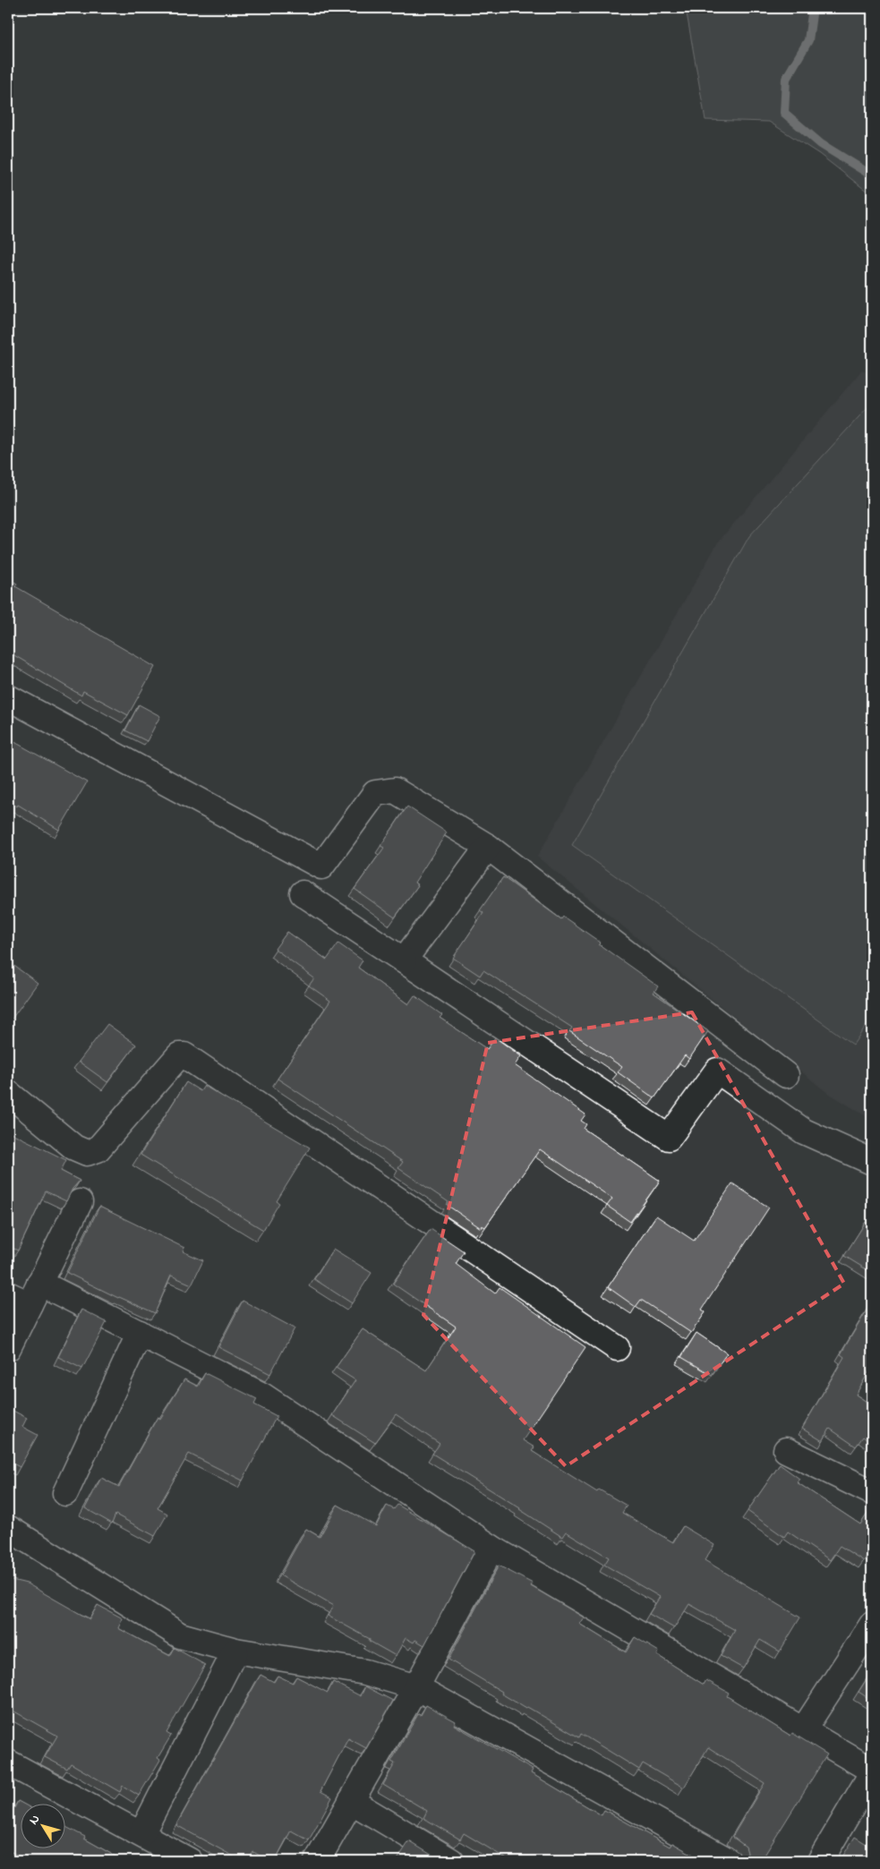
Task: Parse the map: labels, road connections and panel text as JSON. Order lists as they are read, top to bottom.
{
  "north": "top left"
}
